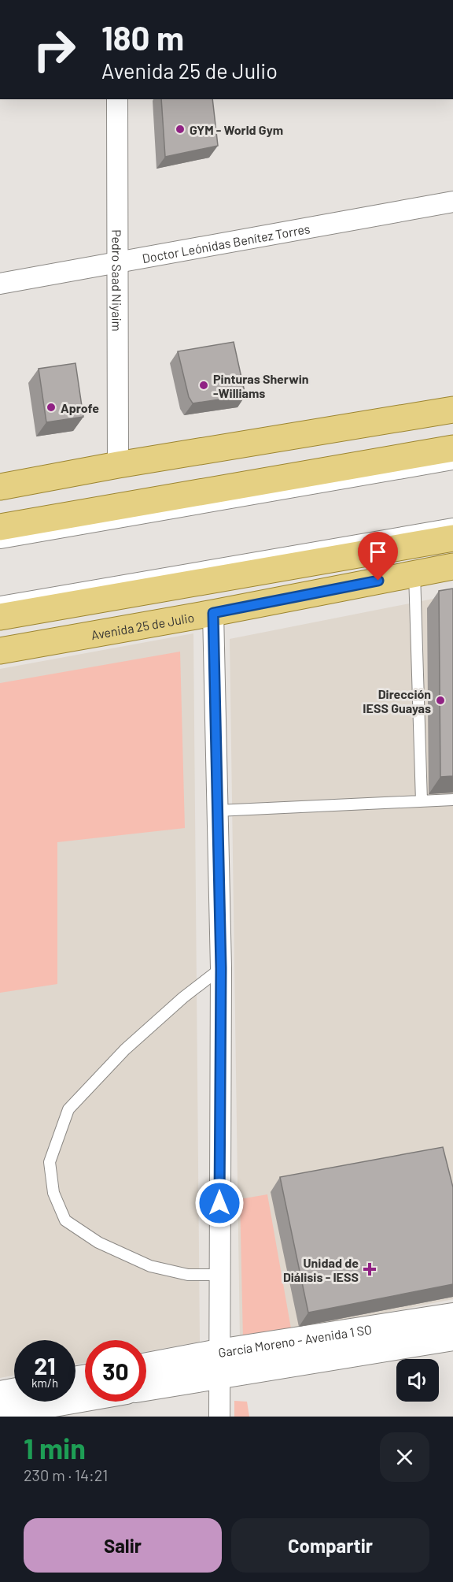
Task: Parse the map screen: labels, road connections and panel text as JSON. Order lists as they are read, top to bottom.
{
  "streets": {
    "main road": ["Avenida 25 de Julio"],
    "street": ["Doctor Leónidas Benítez Torres", "Pedro Saad Niyaim", "García Moreno - Avenida 1 SO"]
  },
  "crossings": [
    ["Doctor Leónidas Benítez Torres", "Pedro Saad Niyaim"]
  ],
  "places": {
    "other": [
      "GYM - World Gym",
      "Pinturas Sherwin -Williams",
      "Aprofe",
      "Dirección IESS Guayas"
    ],
    "health": ["Unidad de Diálisis - IESS"]
  },
  "page": {
    "turn": ["180 m", "Avenida 25 de Julio"],
    "speed": "21 km/h",
    "limit": "30",
    "heading": ["1 min", "230 m · 14:21"],
    "buttons": ["Salir", "Compartir"]
  }
}
